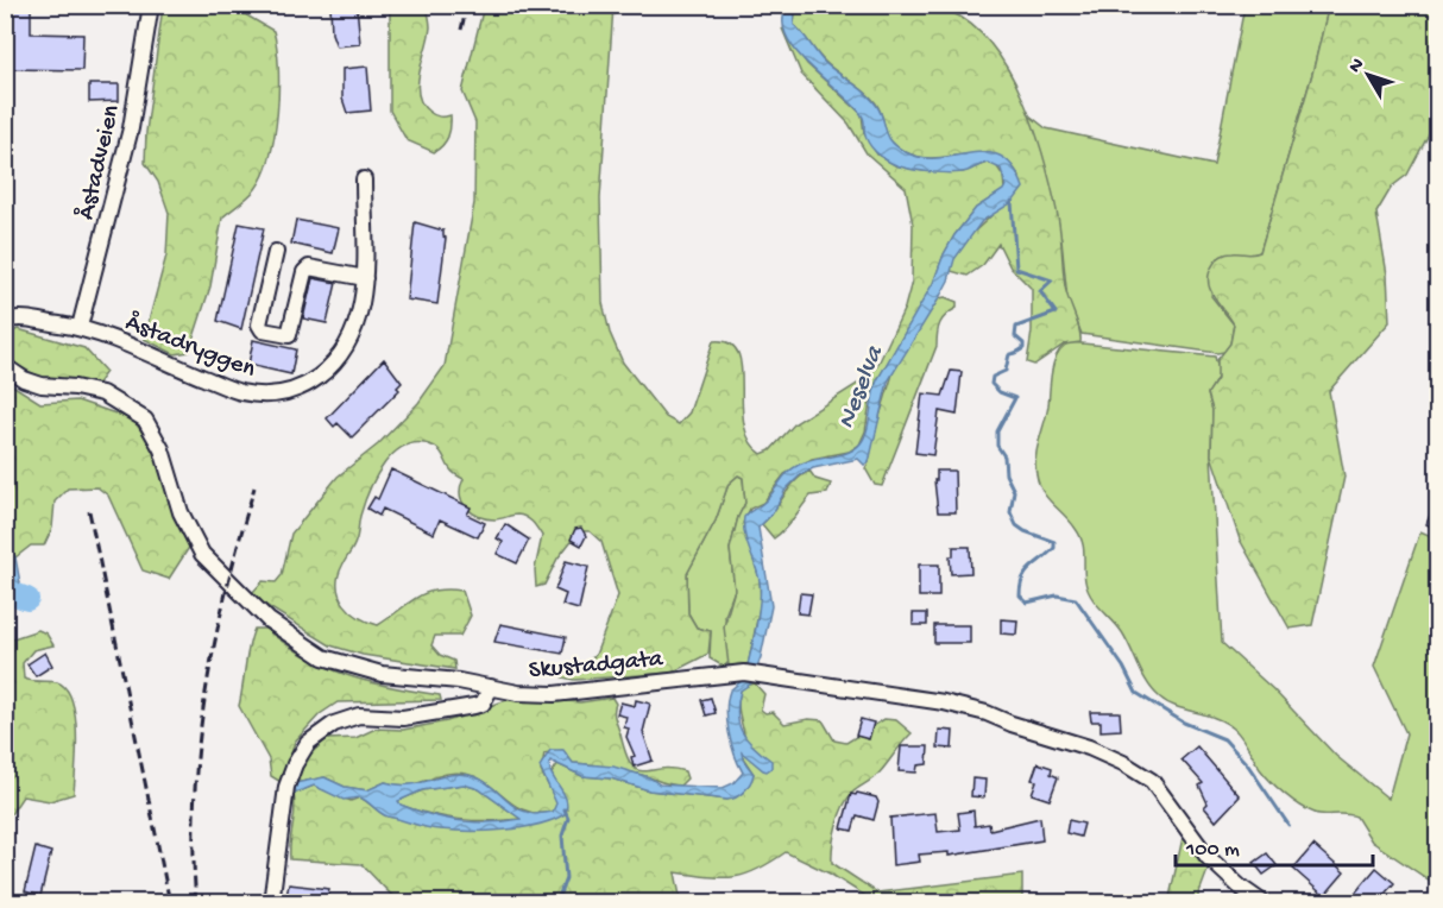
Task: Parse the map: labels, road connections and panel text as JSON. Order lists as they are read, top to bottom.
{
  "streets": {
    "street": ["Åstadveien", "Åstadryggen", "Skustadgata"]
  },
  "crossings": [
    ["Åstadveien", "Åstadryggen"]
  ],
  "water": ["Neselva"],
  "scale_bar": "100 m",
  "north": "top left"
}
